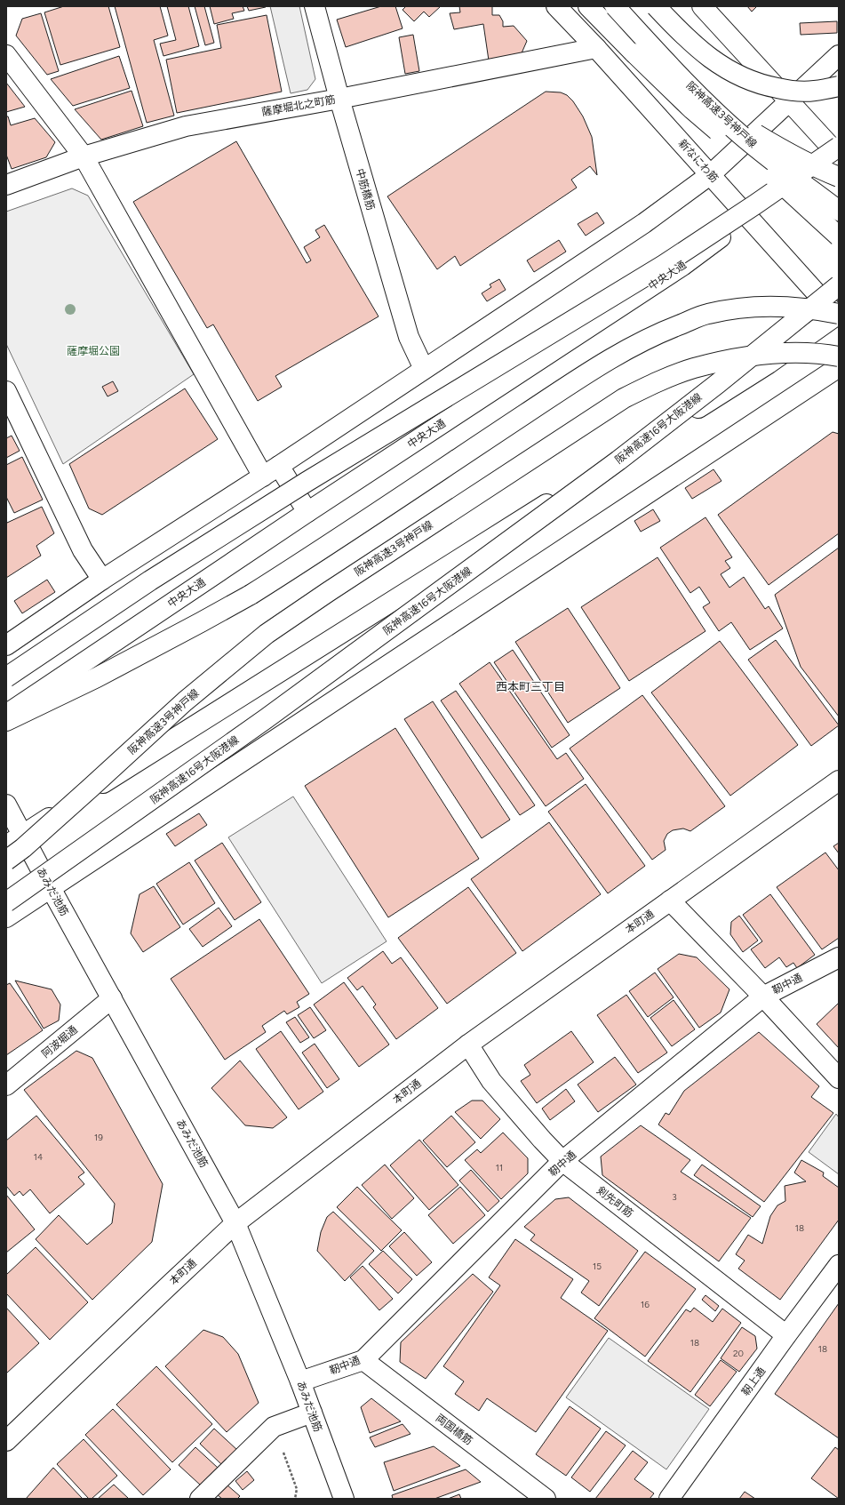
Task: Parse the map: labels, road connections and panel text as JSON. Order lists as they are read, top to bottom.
{
  "streets": {
    "main road": [
      "薩摩堀北之町筋",
      "阪神高速3号神戸線",
      "新なにわ筋",
      "中筋橋筋",
      "中央大通",
      "阪神高速16号大阪港線",
      "あみだ池筋",
      "本町通",
      "靭中通",
      "阿波堀通",
      "剣先町筋",
      "靭上通",
      "両国橋筋"
    ]
  },
  "crossings": [
    ["薩摩堀北之町筋", "新なにわ筋"],
    ["薩摩堀北之町筋", "中筋橋筋"],
    ["新なにわ筋", "中央大通"],
    ["あみだ池筋", "本町通"],
    ["あみだ池筋", "靭中通"],
    ["あみだ池筋", "阿波堀通"],
    ["本町通", "剣先町筋"],
    ["靭中通", "剣先町筋"],
    ["靭中通", "両国橋筋"],
    ["剣先町筋", "靭上通"]
  ],
  "districts": ["西本町三丁目"],
  "parks": ["薩摩堀公園"],
  "house_numbers": [
    "19",
    "14",
    "11",
    "3",
    "18",
    "15",
    "16",
    "18",
    "18",
    "20"
  ]
}
